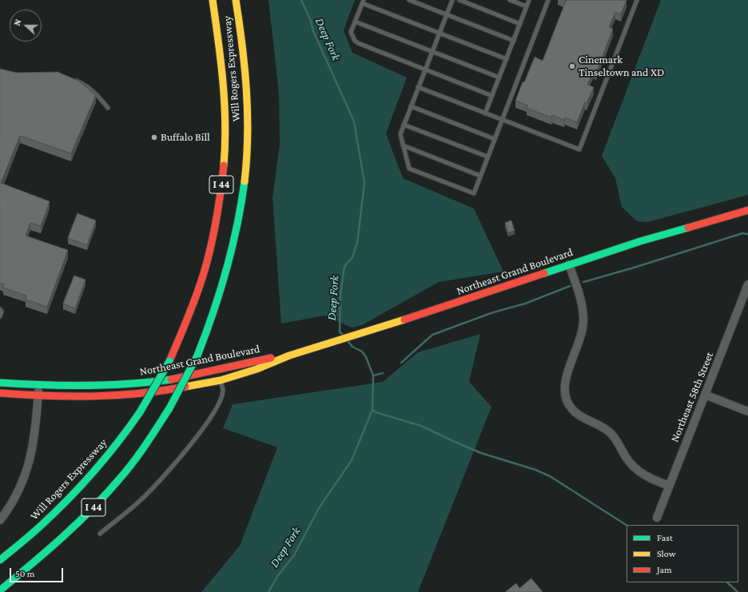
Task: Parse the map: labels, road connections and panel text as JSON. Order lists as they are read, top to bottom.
{
  "streets": {
    "main road": ["Will Rogers Expressway", "I 44", "Northeast Grand Boulevard"],
    "street": ["Northeast 58th Street"]
  },
  "water": ["Deep Fork"],
  "places": ["Cinemark Tinseltown and XD", "Buffalo Bill"],
  "legend": ["Fast", "Slow", "Jam"],
  "scale_bar": "50 m",
  "north": "left"
}
